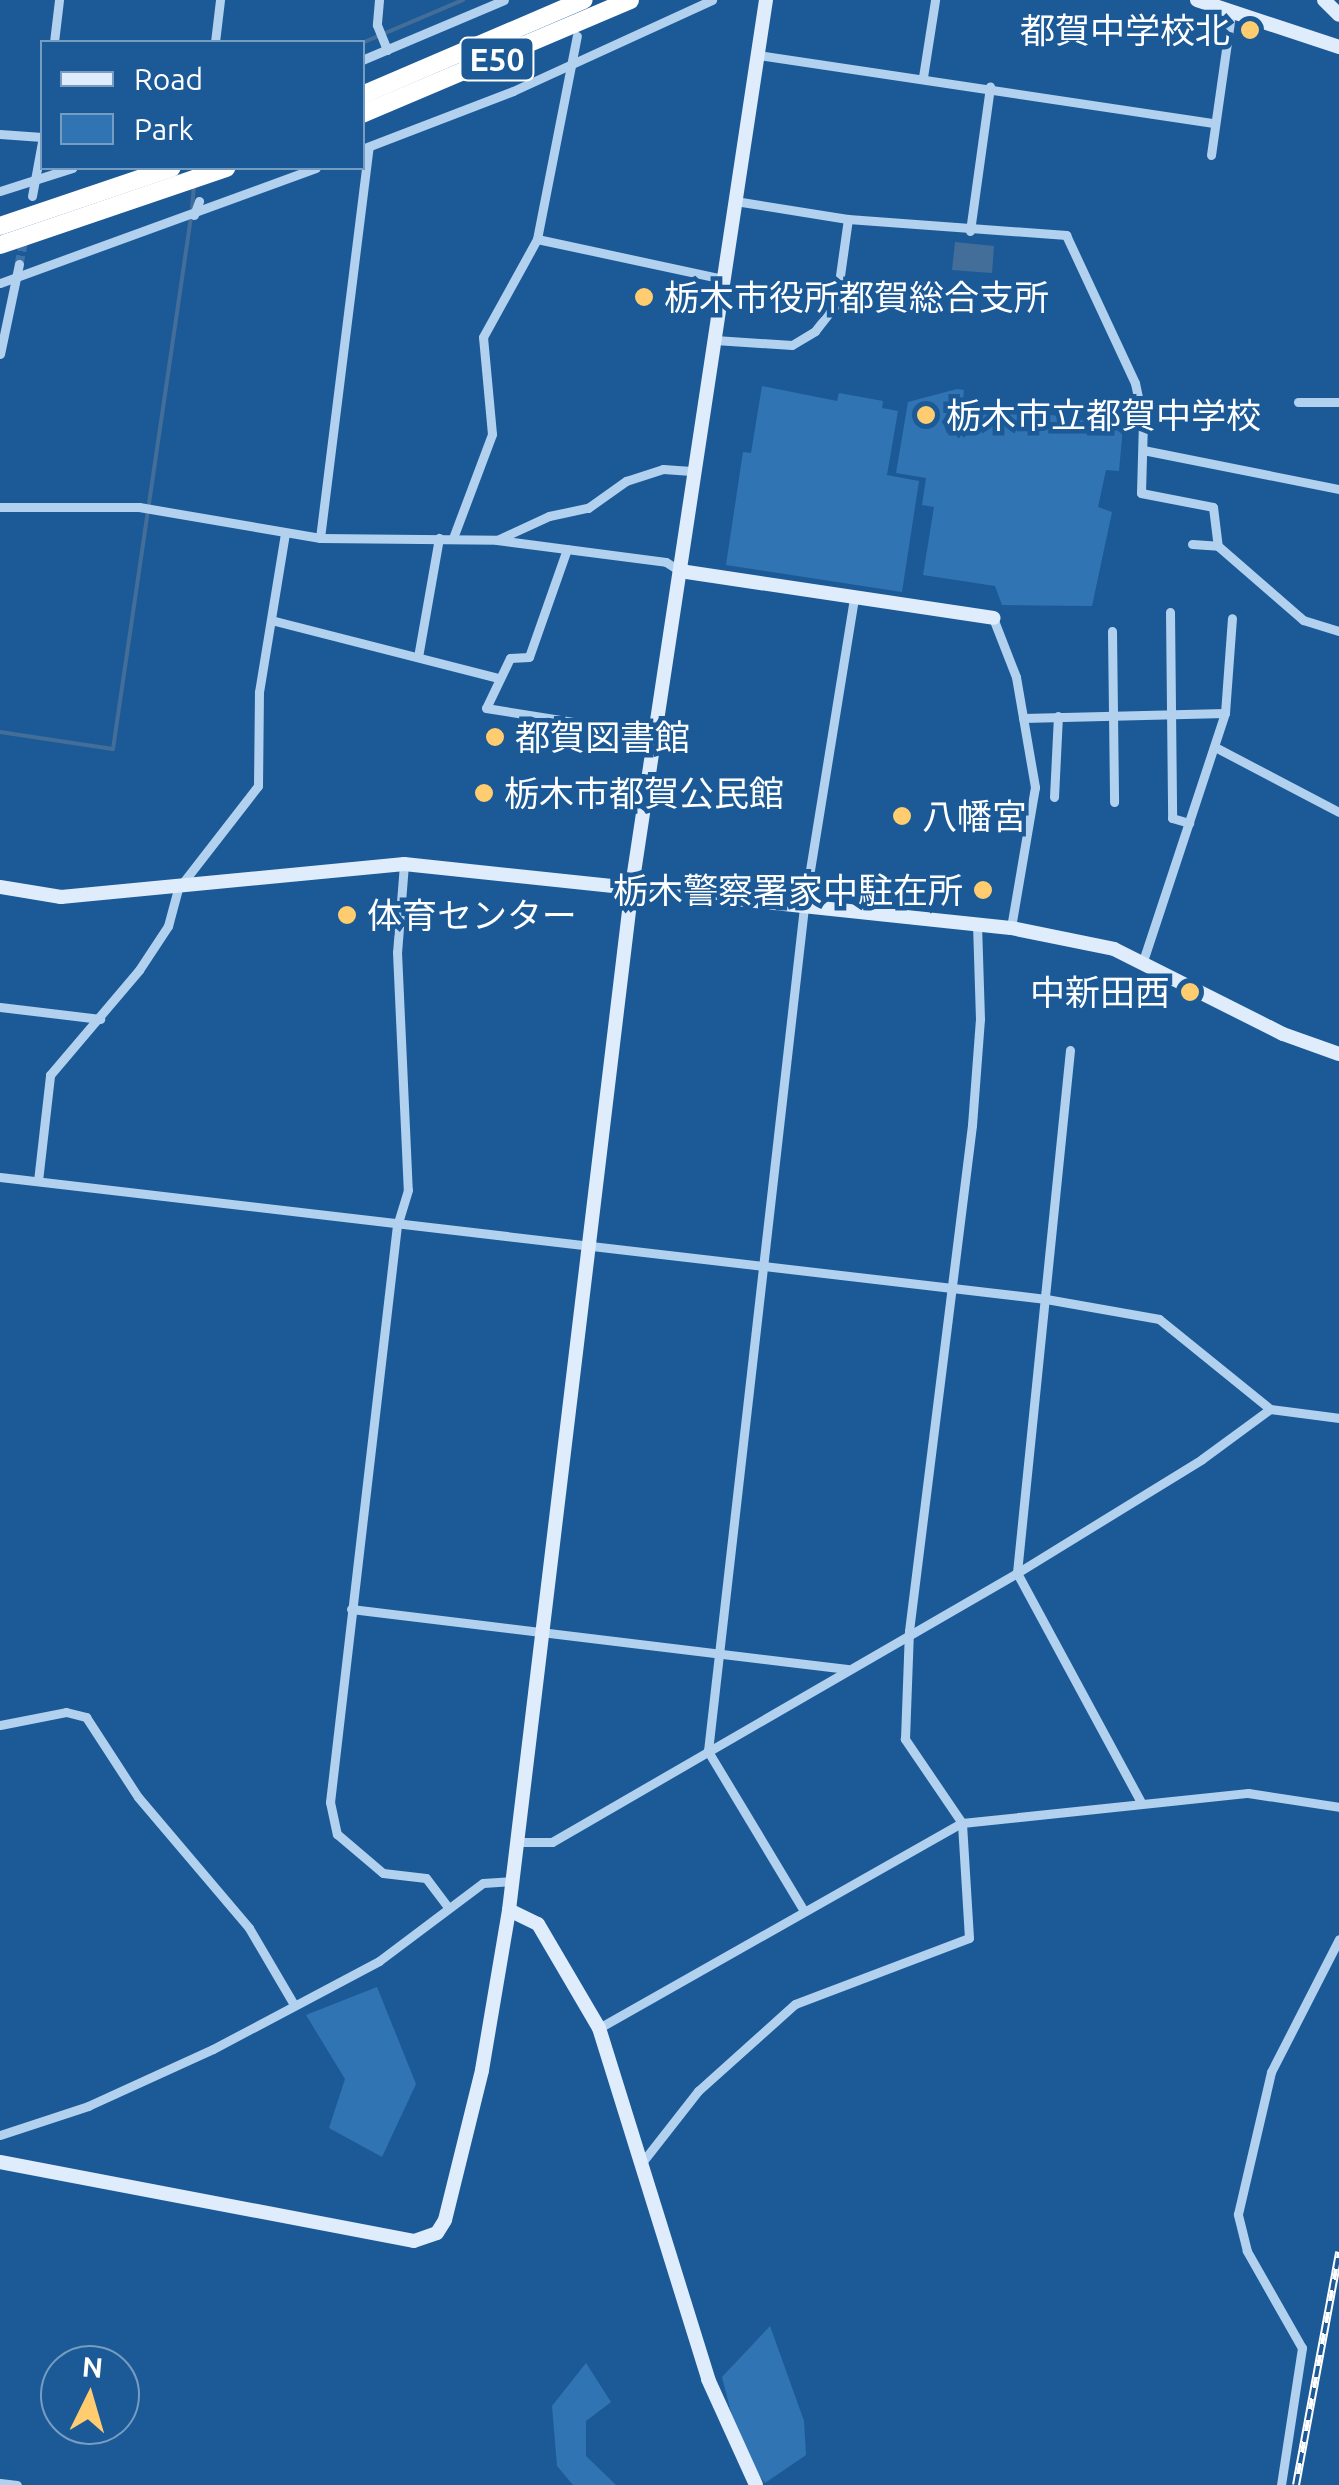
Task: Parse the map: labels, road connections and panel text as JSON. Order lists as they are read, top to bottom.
{
  "streets": {
    "highway": ["E50"]
  },
  "places": [
    "都賀中学校北",
    "栃木市役所都賀総合支所",
    "栃木市立都賀中学校",
    "都賀図書館",
    "栃木市都賀公民館",
    "八幡宮",
    "栃木警察署家中駐在所",
    "体育センター",
    "中新田西"
  ],
  "legend": ["Road", "Park"],
  "north": "top"
}
